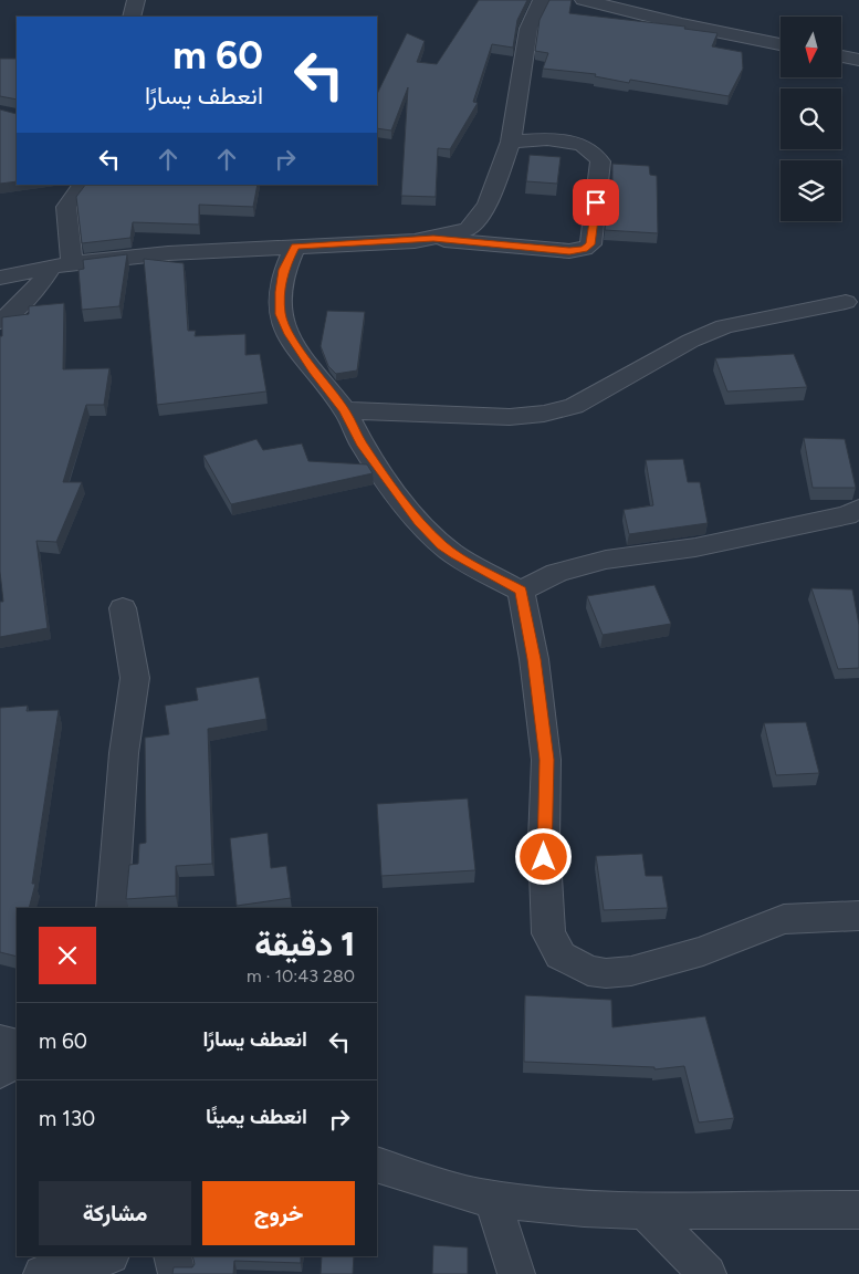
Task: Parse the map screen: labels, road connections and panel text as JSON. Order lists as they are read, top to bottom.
{
  "north": "bottom",
  "page": {
    "turn": ["60 m", "انعطف يسارًا"],
    "heading": ["1 دقيقة", "280 m · 10:43"],
    "list": [
      {
        "name": "انعطف يسارًا",
        "value": "60 m"
      },
      {
        "name": "انعطف يمينًا",
        "value": "130 m"
      }
    ],
    "buttons": ["خروج", "مشاركة"]
  }
}
